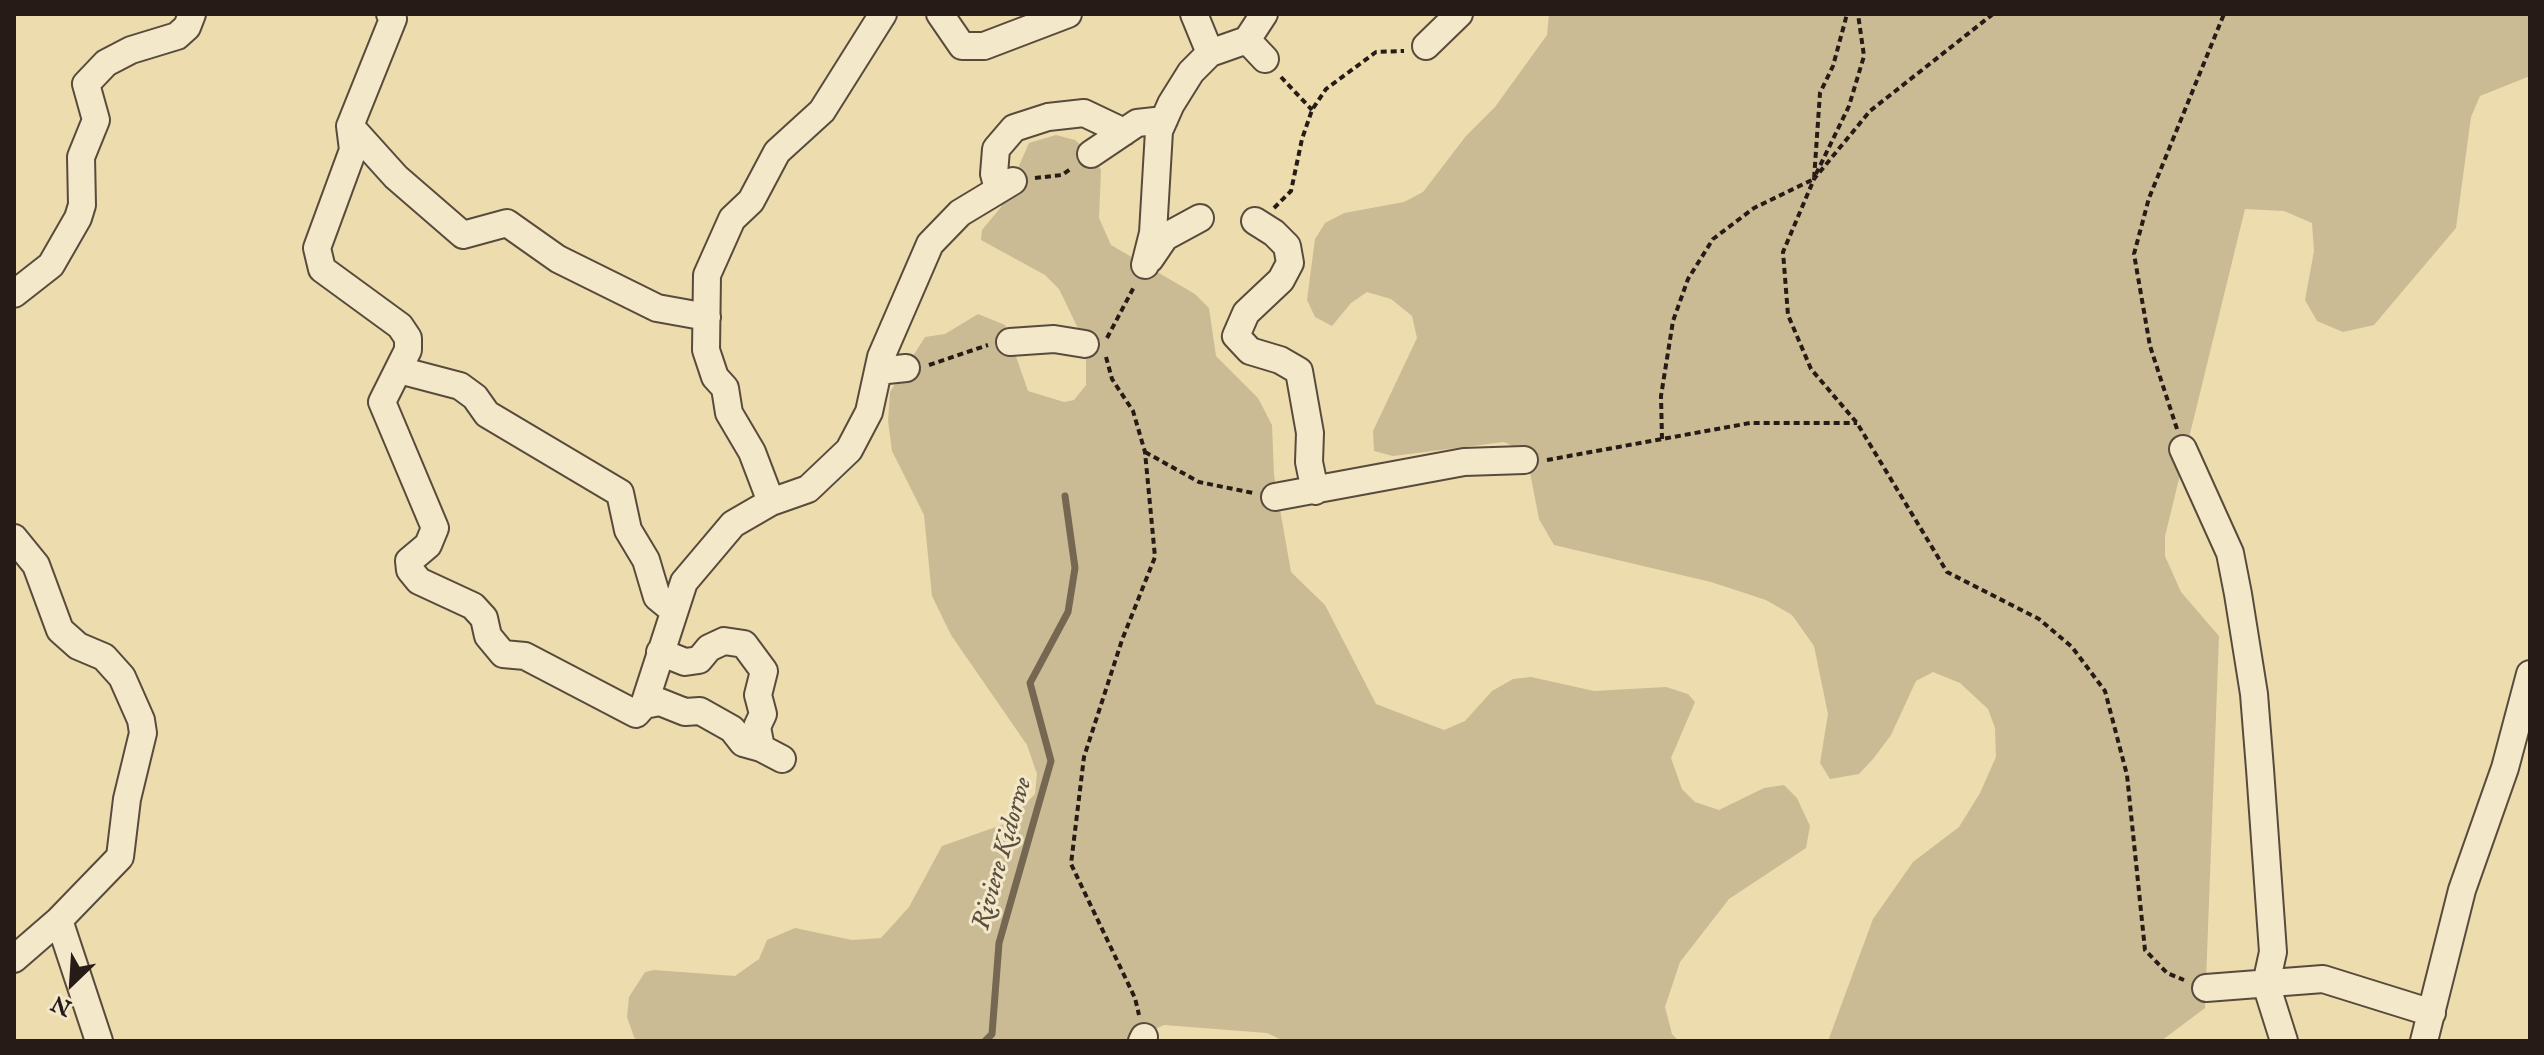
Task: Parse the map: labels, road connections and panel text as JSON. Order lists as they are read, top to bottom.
{
  "water": ["Riviere Kidorwe"],
  "north": "bottom left"
}
